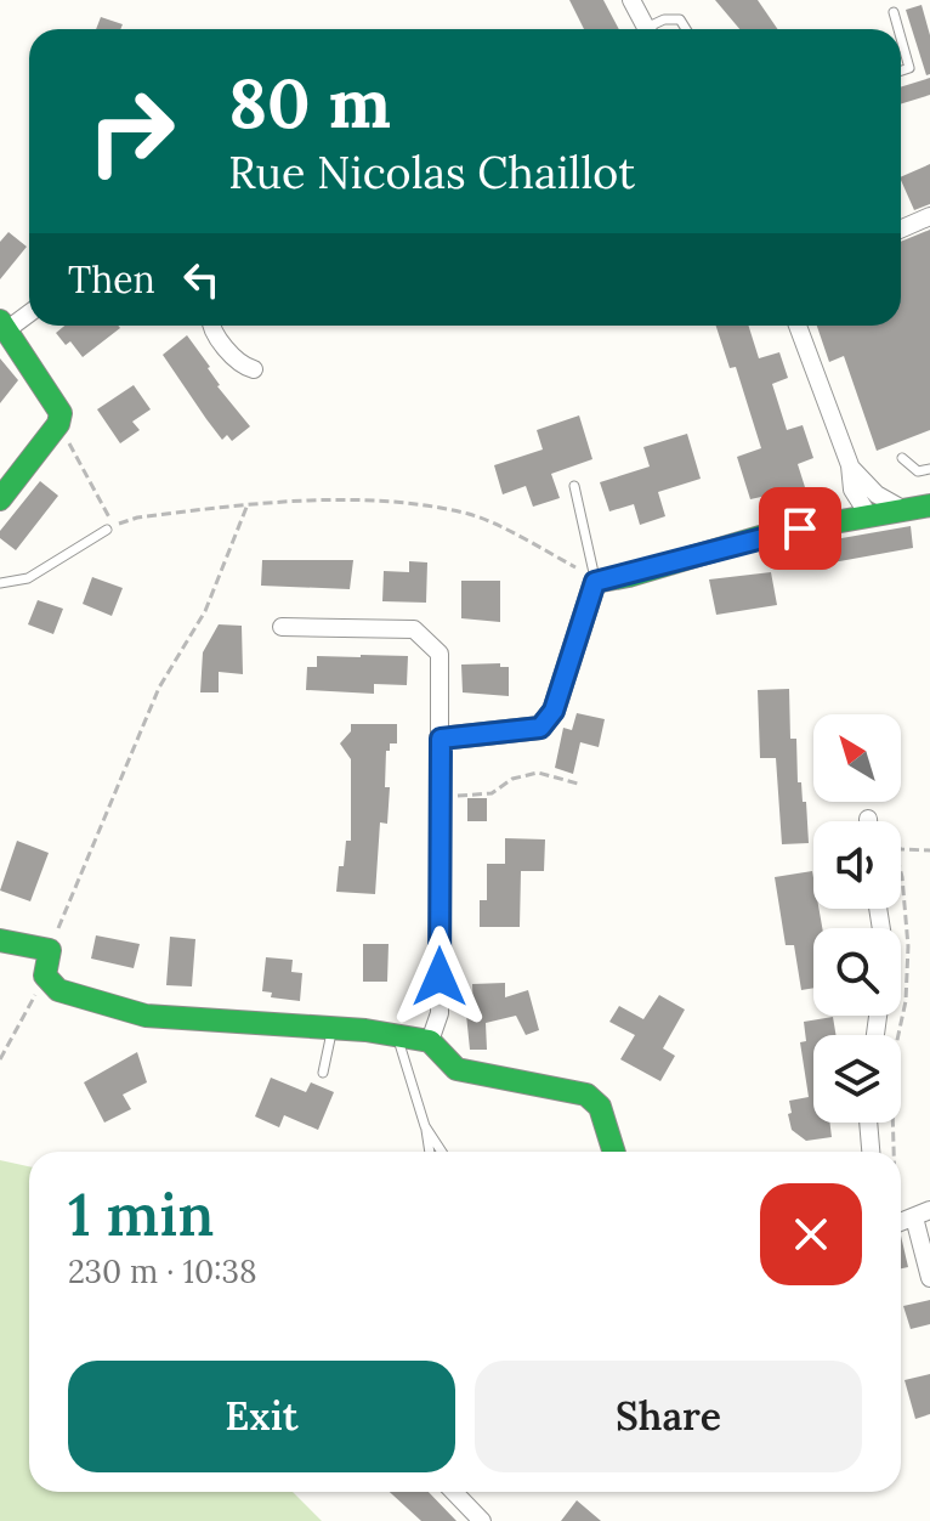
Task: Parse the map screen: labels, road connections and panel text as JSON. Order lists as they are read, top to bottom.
{
  "north": "top left",
  "page": {
    "turn": ["80 m", "Rue Nicolas Chaillot"],
    "then": "Then",
    "heading": ["1 min", "230 m · 10:38"],
    "buttons": ["Exit", "Share"]
  }
}
